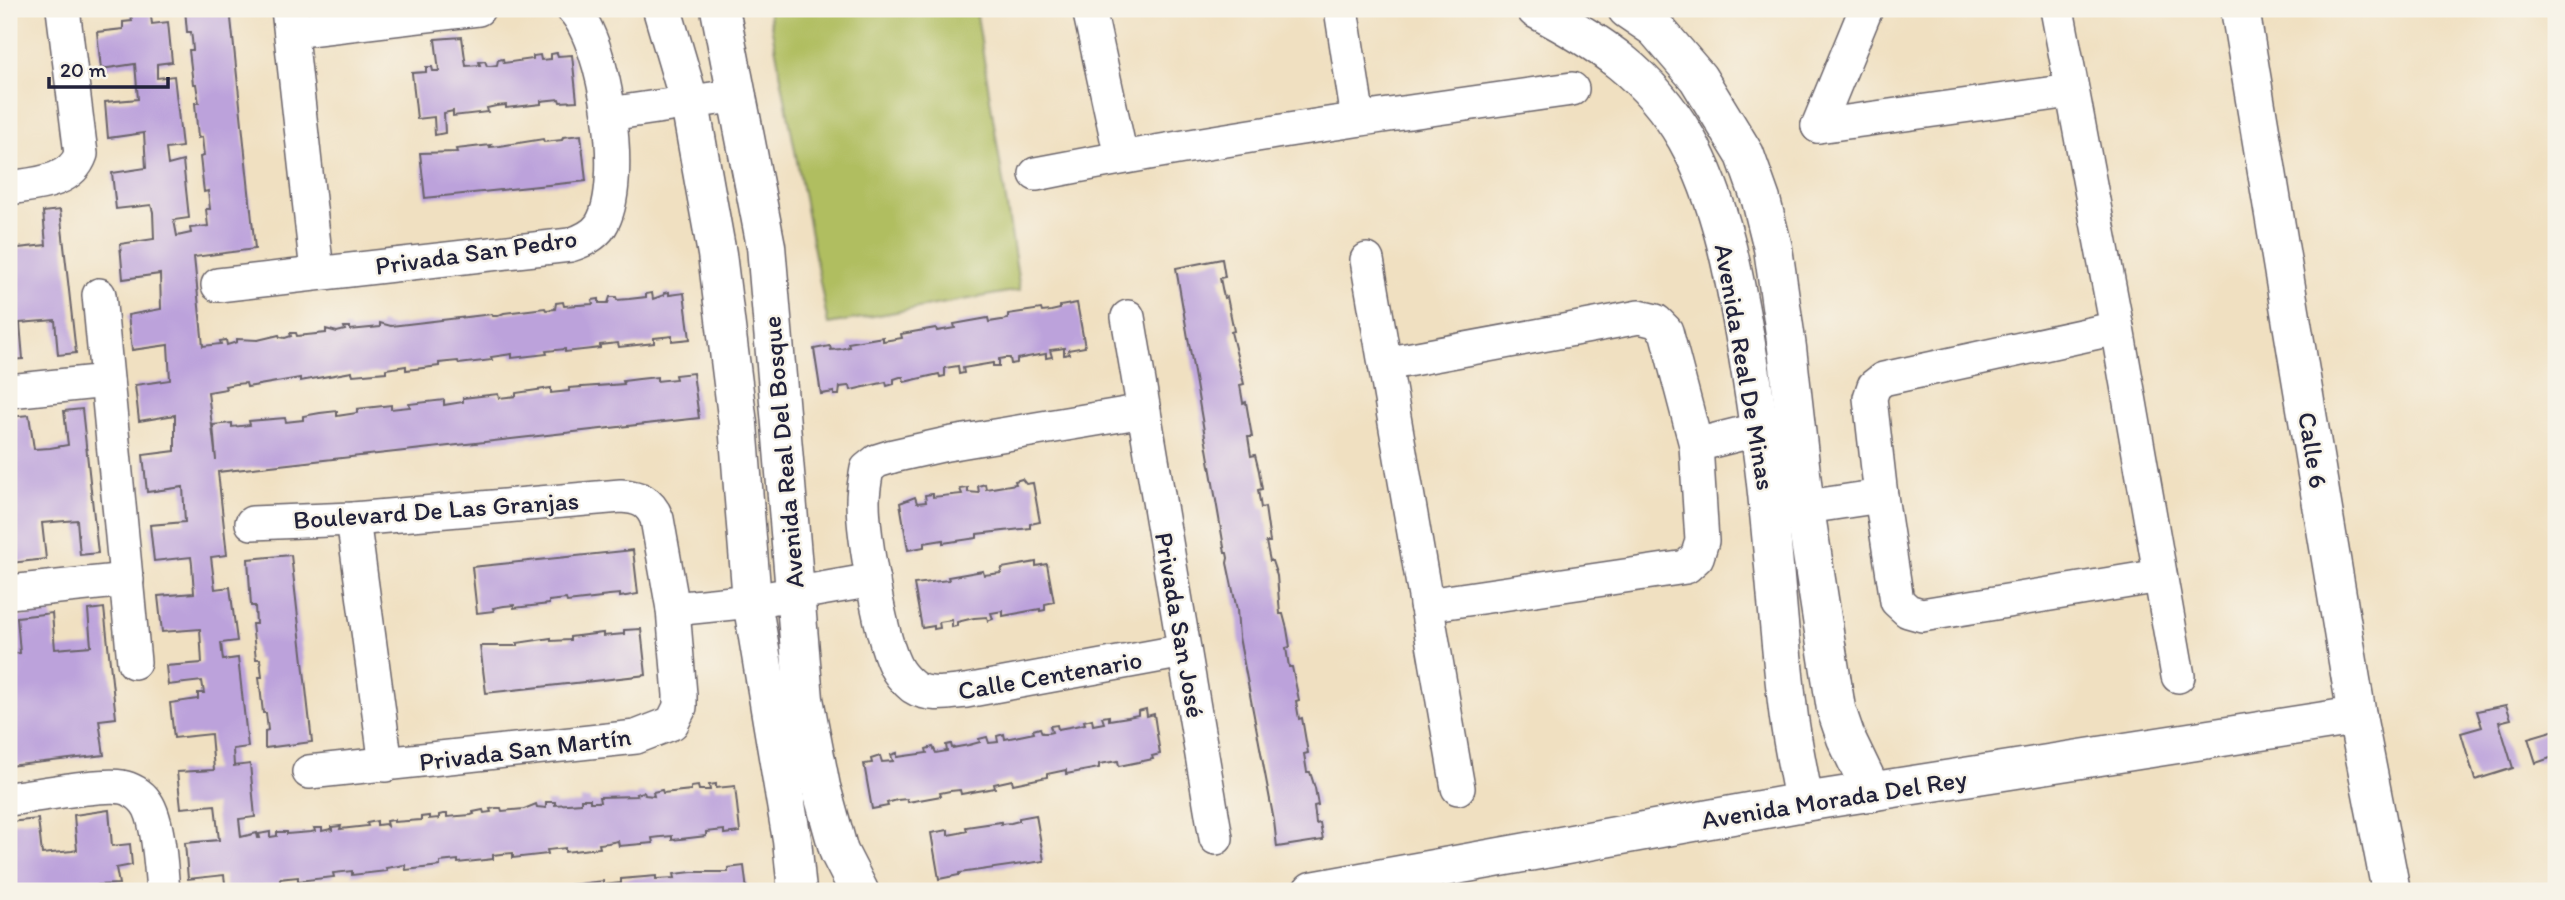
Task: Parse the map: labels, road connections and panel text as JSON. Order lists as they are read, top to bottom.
{
  "streets": {
    "street": [
      "Privada San Pedro",
      "Avenida Real De Minas",
      "Calle 6",
      "Avenida Real Del Bosque",
      "Boulevard De Las Granjas",
      "Privada San José",
      "Calle Centenario",
      "Privada San Martín",
      "Avenida Morada Del Rey"
    ]
  },
  "crossings": [
    ["Avenida Real De Minas", "Avenida Morada Del Rey"],
    ["Calle 6", "Avenida Morada Del Rey"],
    ["Boulevard De Las Granjas", "Privada San Martín"],
    ["Privada San José", "Calle Centenario"]
  ],
  "scale_bar": "20 m"
}
